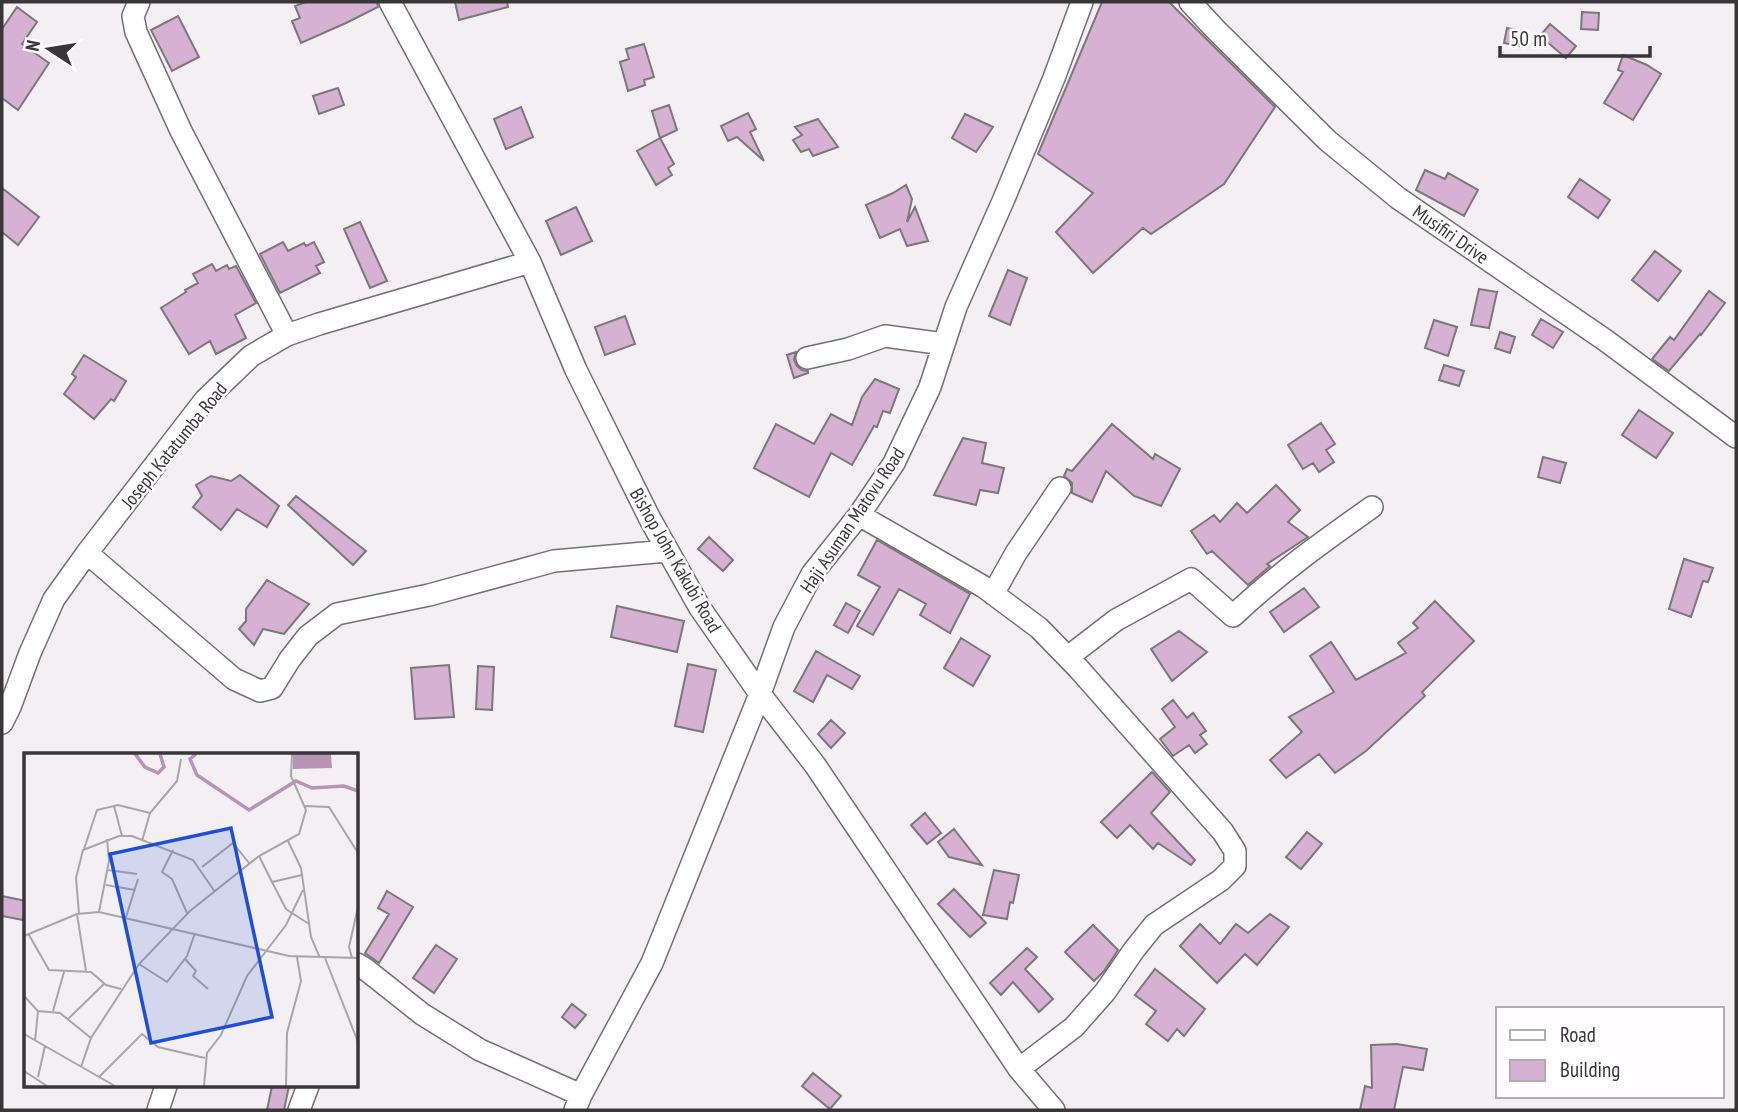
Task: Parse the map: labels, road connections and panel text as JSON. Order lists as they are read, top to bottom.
{
  "streets": {
    "street": [
      "Musifiri Drive",
      "Joseph Katatumba Road",
      "Haji Asuman Matovu Road",
      "Bishop John Kakubi Road"
    ]
  },
  "crossings": [
    ["Joseph Katatumba Road", "Bishop John Kakubi Road"],
    ["Haji Asuman Matovu Road", "Bishop John Kakubi Road"]
  ],
  "legend": ["Road", "Building"],
  "scale_bar": "50 m",
  "north": "left"
}
